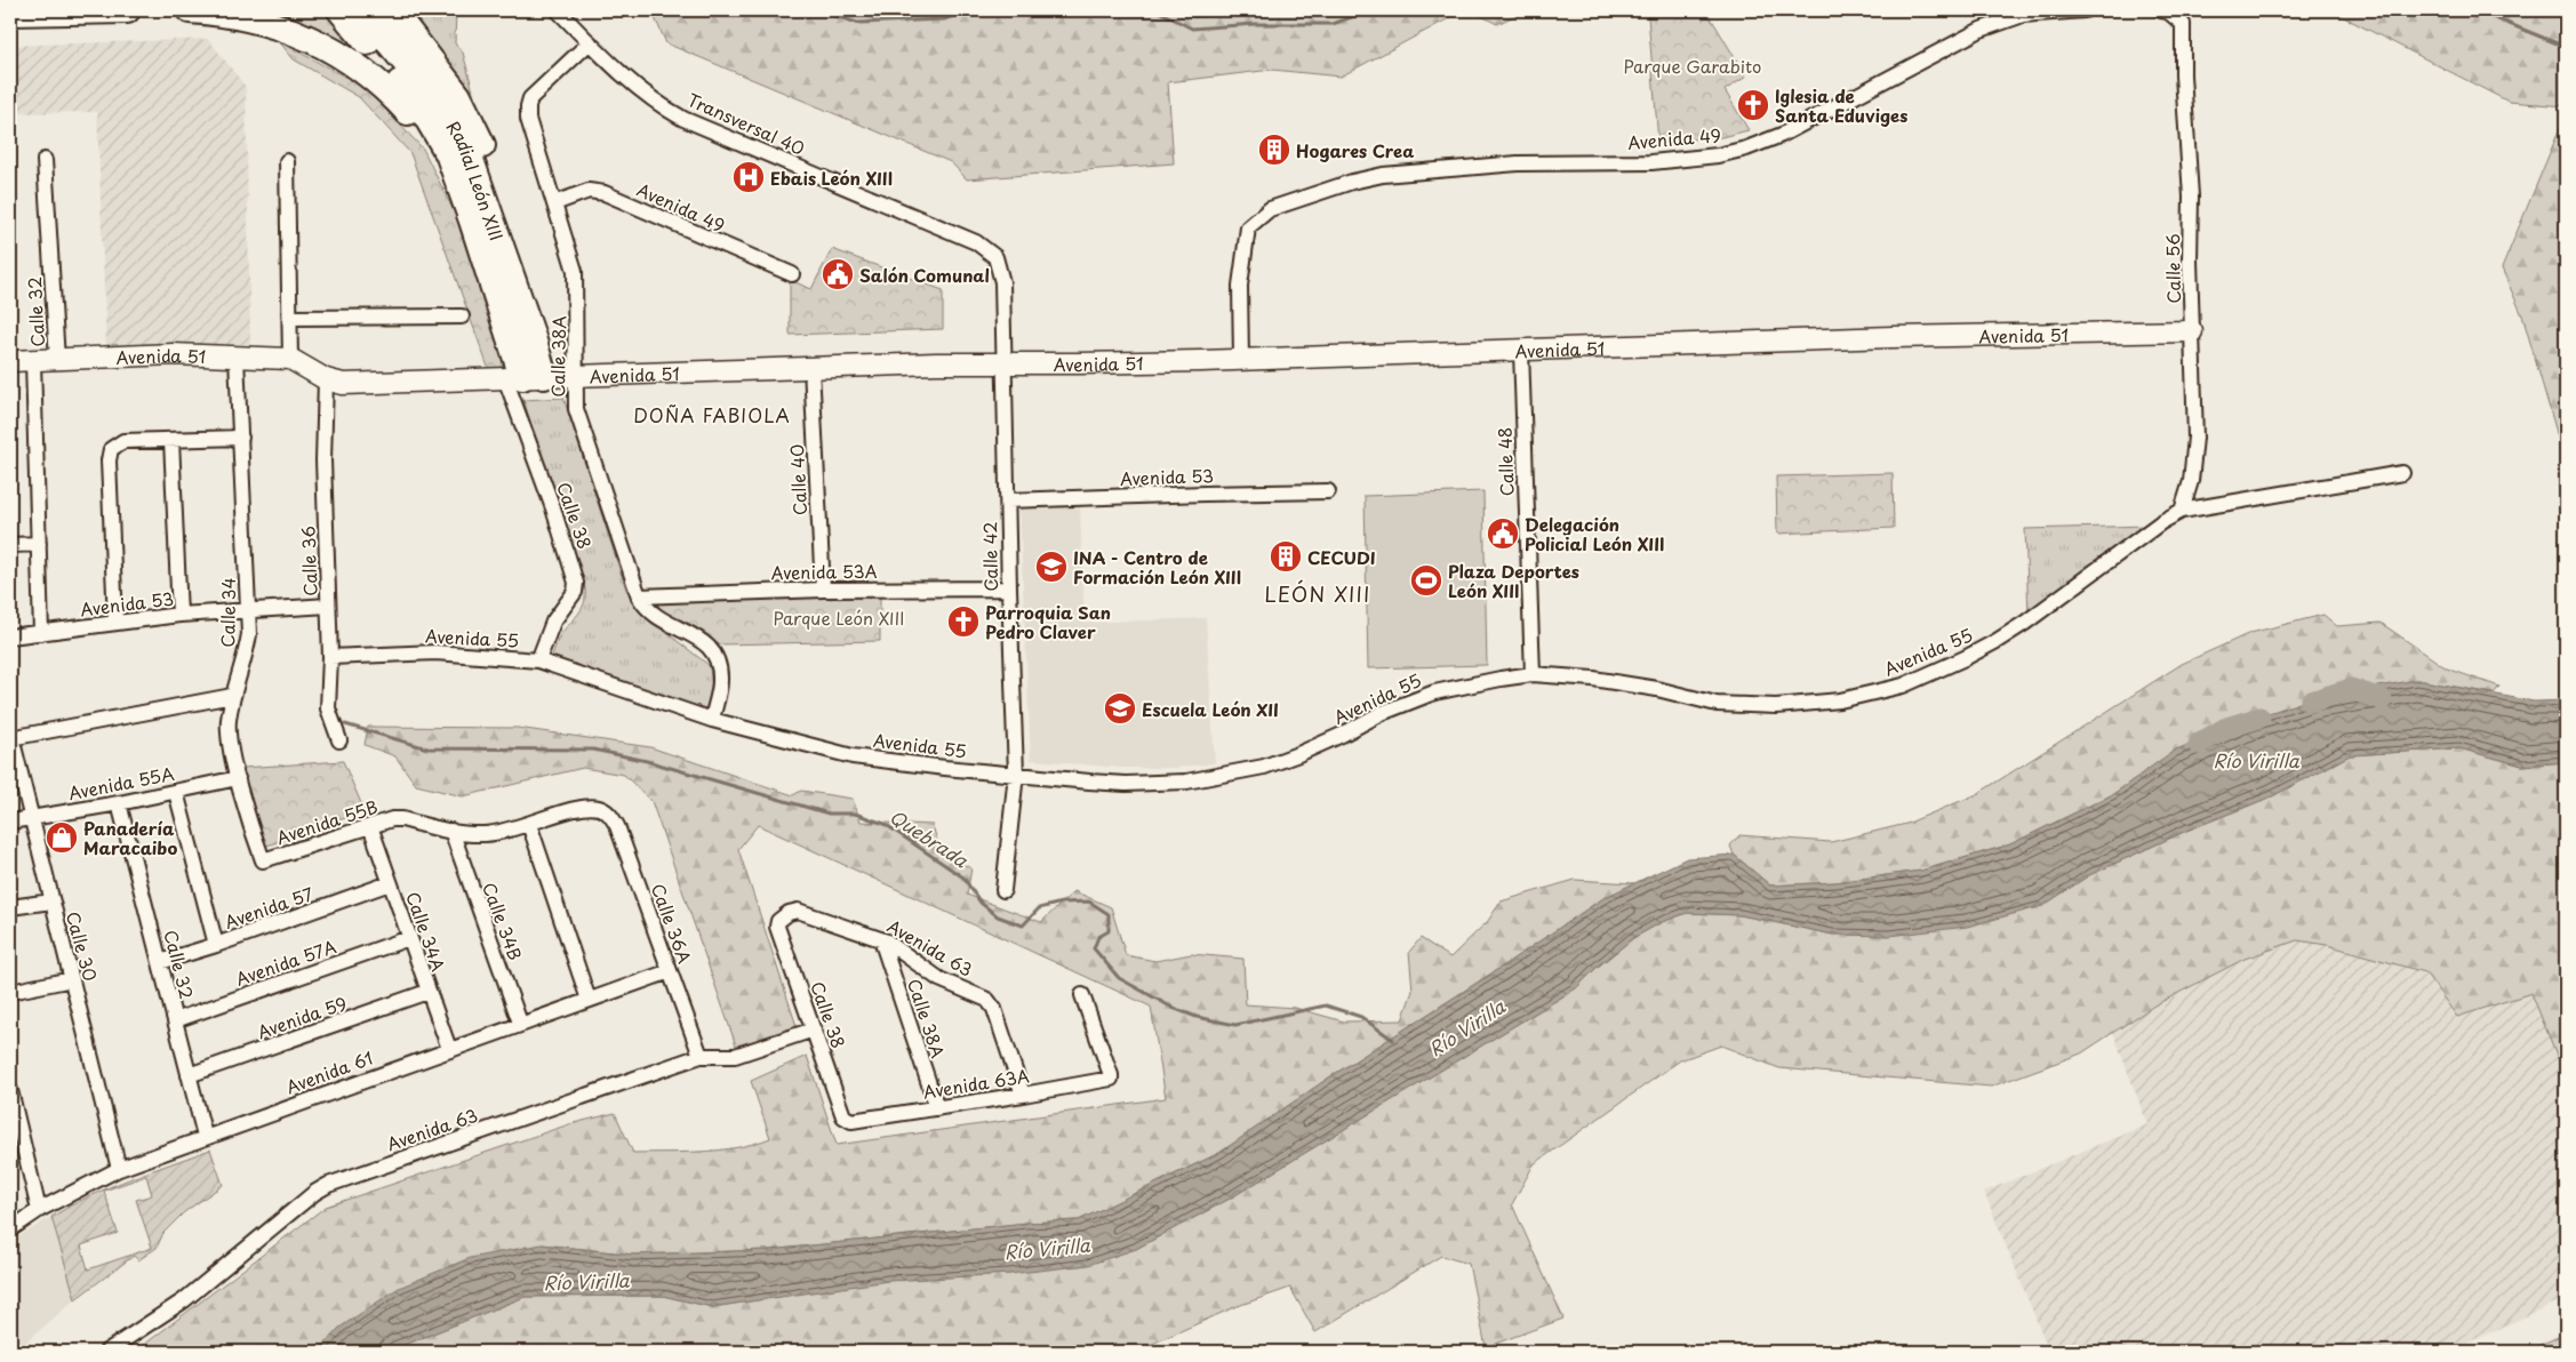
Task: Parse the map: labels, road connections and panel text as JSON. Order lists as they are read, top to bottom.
{
  "streets": {
    "highway": ["Radial León XIII"],
    "street": [
      "Transversal 40",
      "Avenida 49",
      "Calle 56",
      "Calle 32",
      "Avenida 51",
      "Calle 38A",
      "Calle 48",
      "Avenida 53",
      "Calle 40",
      "Calle 38",
      "Calle 42",
      "Calle 36",
      "Avenida 53A",
      "Calle 34",
      "Avenida 55",
      "Avenida 55A",
      "Avenida 55B",
      "Avenida 57",
      "Calle 34B",
      "Calle 36A",
      "Calle 34A",
      "Calle 30",
      "Avenida 63",
      "Avenida 57A",
      "Avenida 59",
      "Avenida 61",
      "Avenida 63A"
    ]
  },
  "crossings": [
    ["Transversal 40", "Calle 38A"],
    ["Transversal 40", "Calle 42"],
    ["Avenida 49", "Avenida 51"],
    ["Avenida 49", "Calle 38A"],
    ["Radial León XIII", "Avenida 51"],
    ["Radial León XIII", "Calle 38"],
    ["Calle 56", "Avenida 51"],
    ["Calle 56", "Avenida 55"],
    ["Calle 32", "Avenida 51"],
    ["Calle 32", "Avenida 53"],
    ["Calle 32", "Avenida 55A"],
    ["Calle 32", "Avenida 57"],
    ["Calle 32", "Avenida 57A"],
    ["Calle 32", "Avenida 59"],
    ["Calle 32", "Avenida 61"],
    ["Avenida 51", "Calle 38A"],
    ["Avenida 51", "Calle 48"],
    ["Avenida 51", "Calle 40"],
    ["Avenida 51", "Calle 38"],
    ["Avenida 51", "Calle 42"],
    ["Avenida 51", "Calle 36"],
    ["Avenida 51", "Calle 34"],
    ["Calle 38A", "Avenida 53A"],
    ["Calle 38A", "Avenida 55"],
    ["Calle 38A", "Avenida 63"],
    ["Calle 38A", "Avenida 63A"],
    ["Calle 48", "Avenida 55"],
    ["Avenida 53", "Calle 42"],
    ["Avenida 53", "Calle 36"],
    ["Avenida 53", "Calle 34"],
    ["Calle 40", "Avenida 53A"],
    ["Calle 38", "Avenida 55"],
    ["Calle 38", "Avenida 63"],
    ["Calle 38", "Avenida 63A"],
    ["Calle 42", "Avenida 53A"],
    ["Calle 42", "Avenida 55"],
    ["Calle 36", "Avenida 55"],
    ["Calle 34", "Avenida 55A"],
    ["Calle 34", "Avenida 55B"],
    ["Avenida 55A", "Calle 30"],
    ["Avenida 55B", "Calle 34B"],
    ["Avenida 55B", "Calle 36A"],
    ["Avenida 55B", "Calle 34A"],
    ["Avenida 57", "Calle 34A"],
    ["Calle 34B", "Avenida 61"],
    ["Calle 36A", "Avenida 63"],
    ["Calle 36A", "Avenida 61"],
    ["Calle 34A", "Avenida 57A"],
    ["Calle 34A", "Avenida 59"],
    ["Calle 34A", "Avenida 61"],
    ["Calle 30", "Avenida 61"],
    ["Avenida 63", "Avenida 63A"]
  ],
  "districts": ["DOÑA FABIOLA", "LEÓN XIII"],
  "water": ["Río Virilla", "Quebrada"],
  "parks": ["Parque Garabito", "Parque León XIII"],
  "places": {
    "church": ["Iglesia de Santa Eduviges", "Parroquia San Pedro Claver"],
    "building": ["Hogares Crea", "CECUDI"],
    "hospital": ["Ebais León XIII"],
    "public building": ["Salón Comunal", "Delegación Policial León XIII"],
    "school or university": ["INA - Centro de Formación León XIII", "Escuela León XII"],
    "sports": ["Plaza Deportes León XIII"],
    "shop": ["Panadería Maracaibo"]
  }
}
